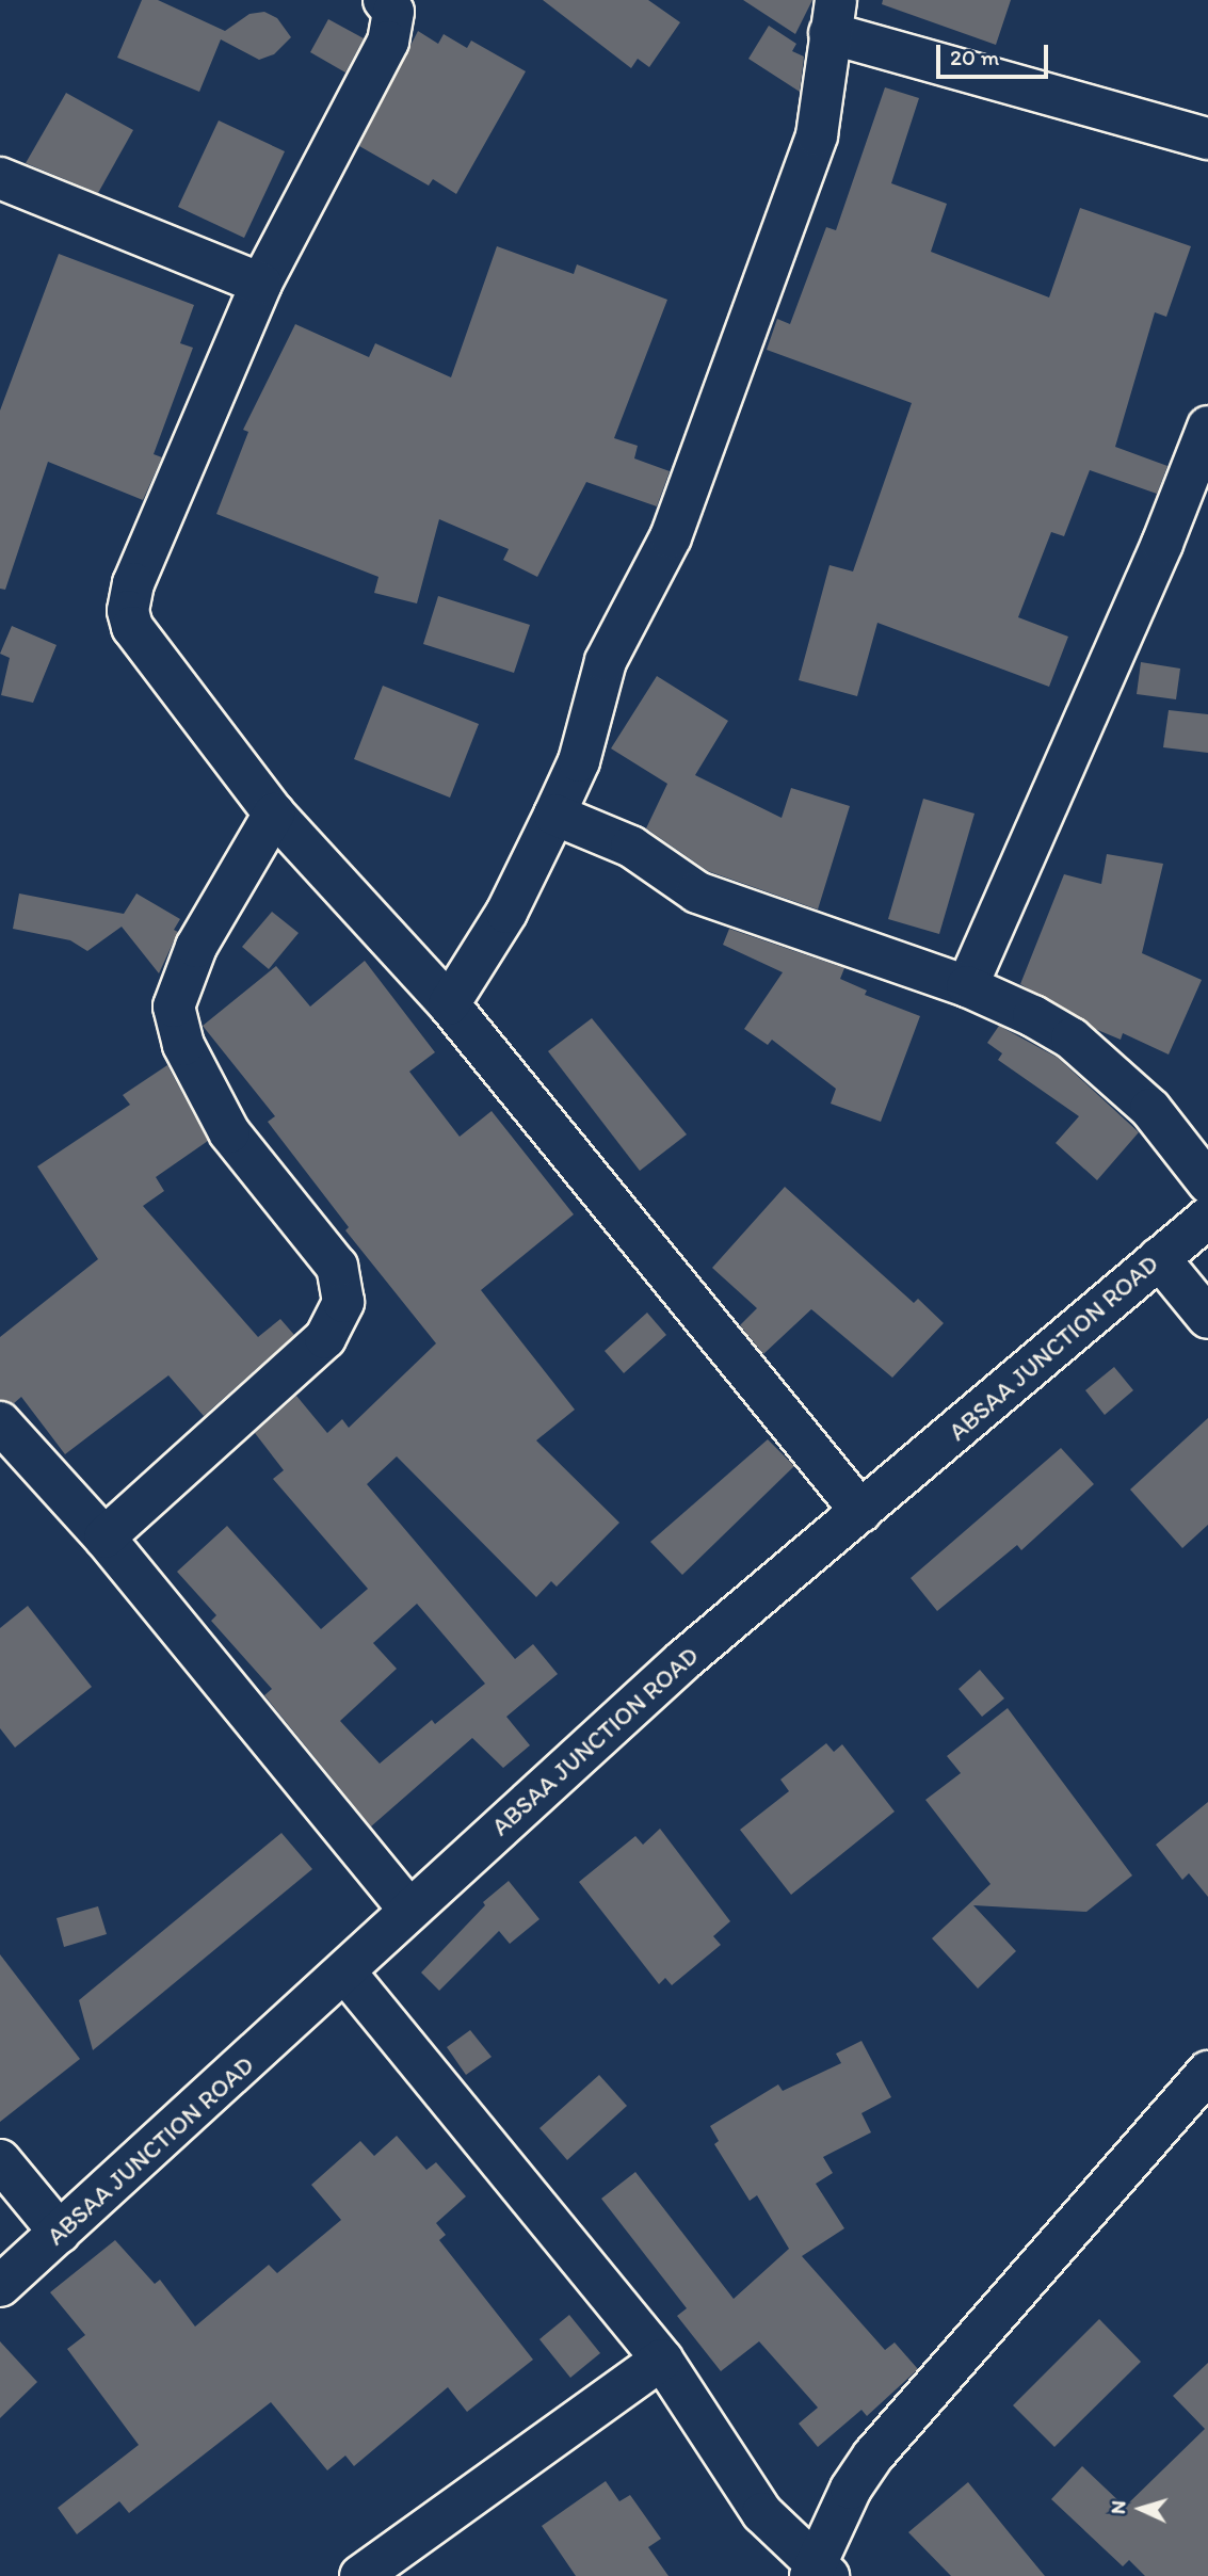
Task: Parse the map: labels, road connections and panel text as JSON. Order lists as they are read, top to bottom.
{
  "streets": {
    "street": ["ABSAA JUNCTION ROAD"]
  },
  "scale_bar": "20 m",
  "north": "left"
}
